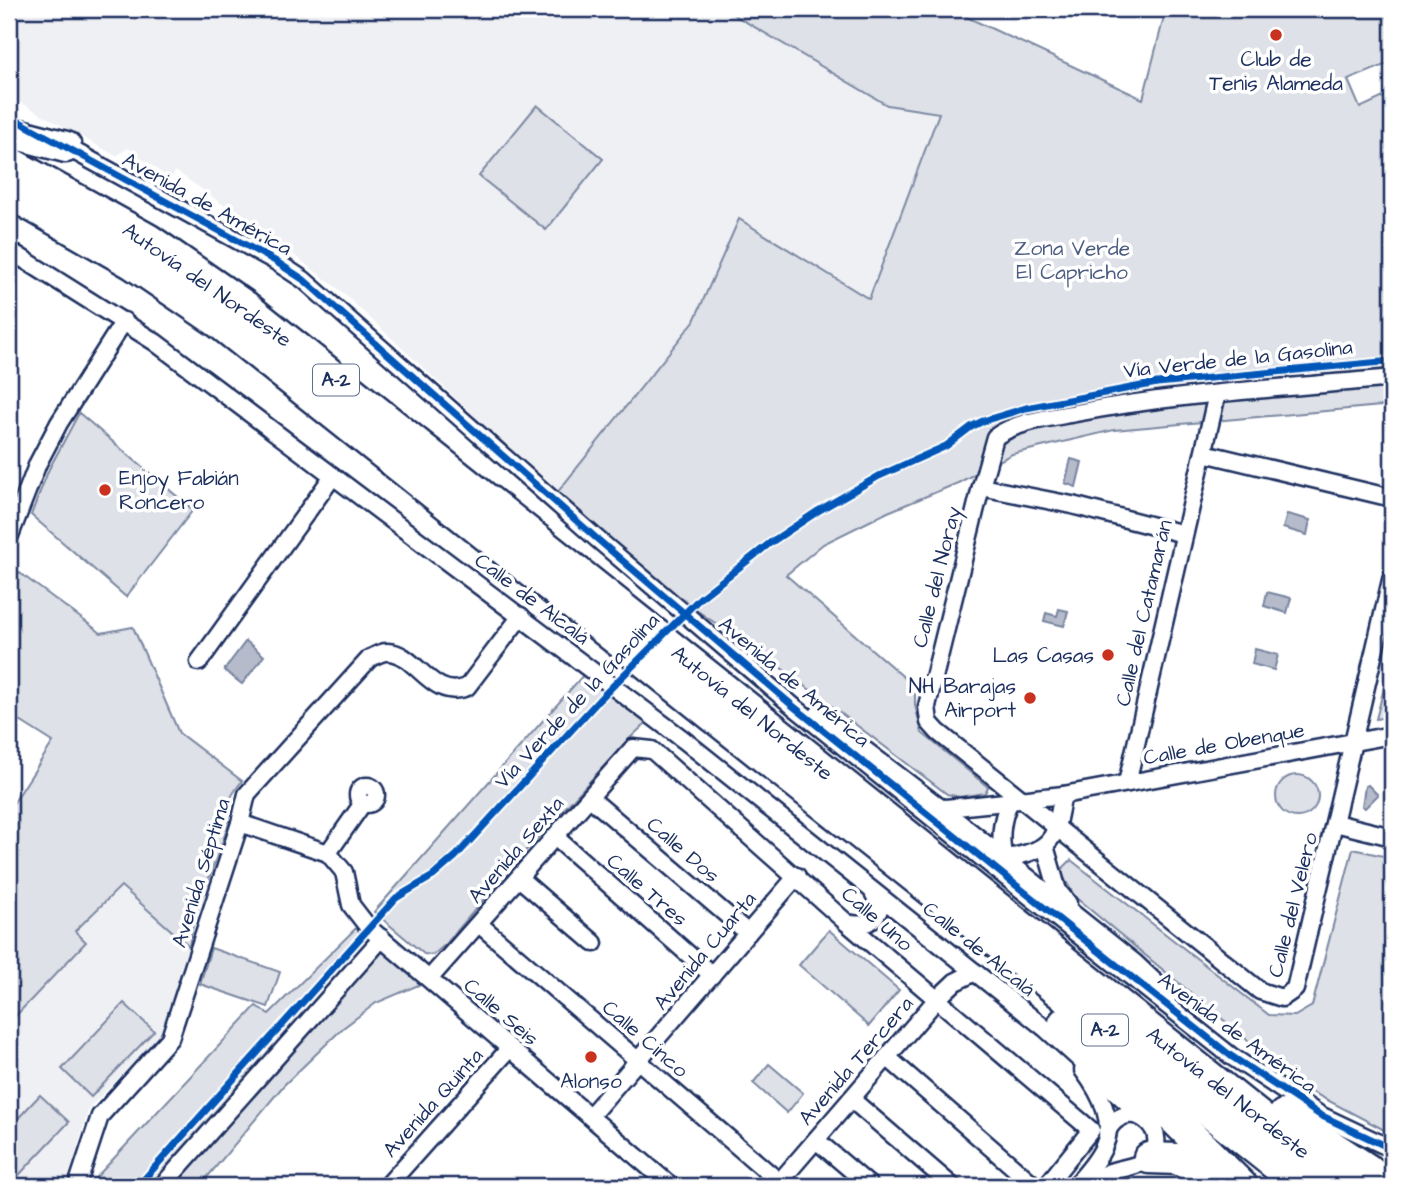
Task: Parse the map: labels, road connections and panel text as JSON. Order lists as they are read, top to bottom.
{
  "streets": {
    "highway": ["Autovía del Nordeste", "A-2"],
    "street": [
      "Avenida de América",
      "Calle del Noray",
      "Calle de Alcalá",
      "Calle del Catamarán",
      "Calle de Obenque",
      "Avenida Sexta",
      "Calle Dos",
      "Avenida Séptima",
      "Calle Tres",
      "Calle del Velero",
      "Calle Uno",
      "Avenida Cuarta",
      "Calle Seis",
      "Calle Cinco",
      "Avenida Tercera",
      "Avenida Quinta"
    ],
    "cycle path": ["Vía Verde de la Gasolina"]
  },
  "crossings": [
    ["Avenida de América", "Calle de Obenque"],
    ["Calle del Noray", "Calle del Catamarán"],
    ["Calle del Noray", "Calle de Obenque"],
    ["Calle del Noray", "Calle del Velero"],
    ["Calle de Alcalá", "Avenida Séptima"],
    ["Calle de Alcalá", "Calle Uno"],
    ["Calle de Alcalá", "Avenida Tercera"],
    ["Calle del Catamarán", "Calle de Obenque"],
    ["Calle de Obenque", "Calle del Velero"],
    ["Avenida Sexta", "Calle Dos"],
    ["Avenida Sexta", "Calle Tres"],
    ["Avenida Sexta", "Calle Uno"],
    ["Avenida Sexta", "Calle Seis"],
    ["Avenida Sexta", "Calle Cinco"],
    ["Calle Dos", "Avenida Cuarta"],
    ["Calle Tres", "Avenida Cuarta"],
    ["Calle Uno", "Avenida Cuarta"],
    ["Calle Uno", "Avenida Tercera"],
    ["Avenida Cuarta", "Calle Seis"],
    ["Avenida Cuarta", "Calle Cinco"],
    ["Calle Seis", "Avenida Quinta"],
    ["Calle Cinco", "Avenida Tercera"]
  ],
  "parks": ["Zona Verde El Capricho"],
  "places": [
    "Club de Tenis Alameda",
    "Enjoy Fabián Roncero",
    "Las Casas",
    "NH Barajas Airport",
    "Alonso"
  ]
}
